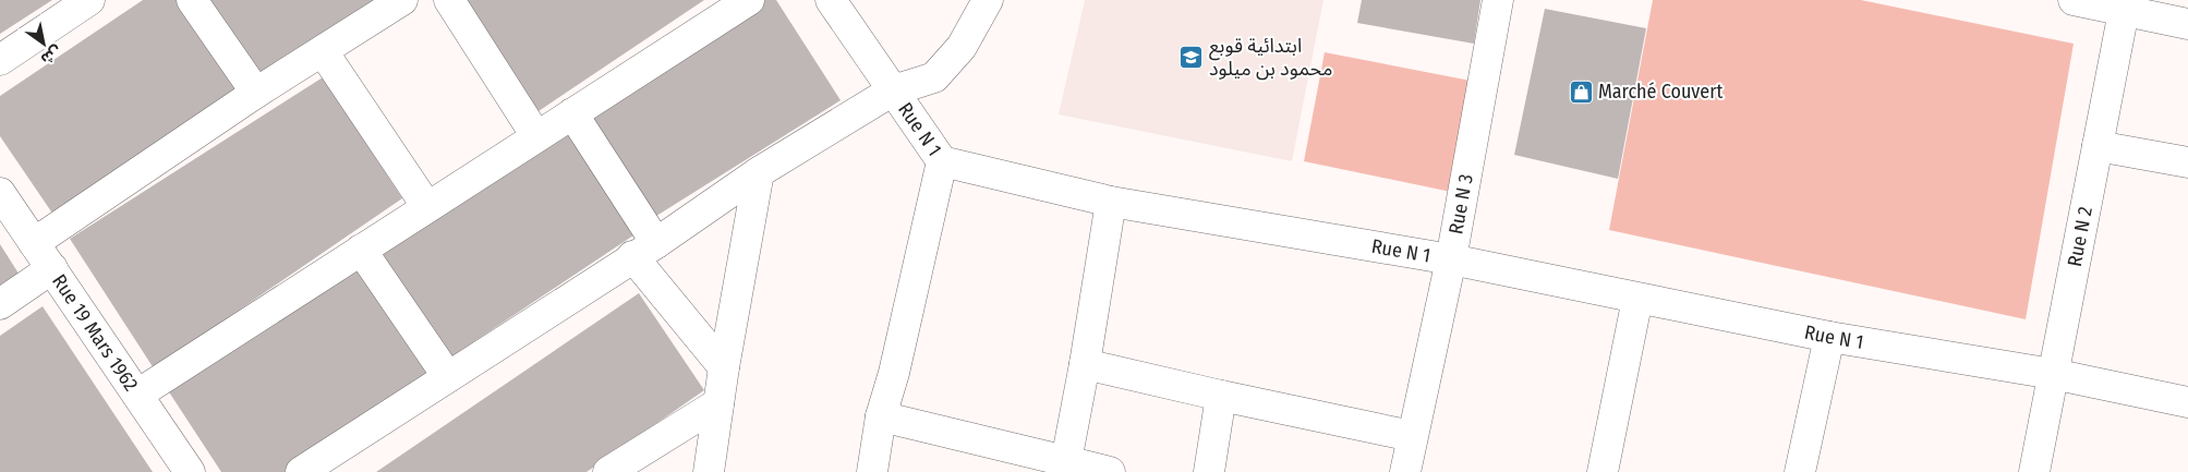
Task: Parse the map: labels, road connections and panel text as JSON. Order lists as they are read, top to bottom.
{
  "streets": {
    "street": [
      "Rue N 1",
      "Rue N 3",
      "Rue N 2",
      "Rue 19 Mars 1962"
    ]
  },
  "crossings": [
    ["Rue N 1", "Rue N 3"],
    ["Rue N 1", "Rue N 2"]
  ],
  "places": {
    "school or university": ["ابتدائية قوبع محمود بن ميلود"],
    "shop": ["Marché Couvert"]
  },
  "north": "bottom right"
}
